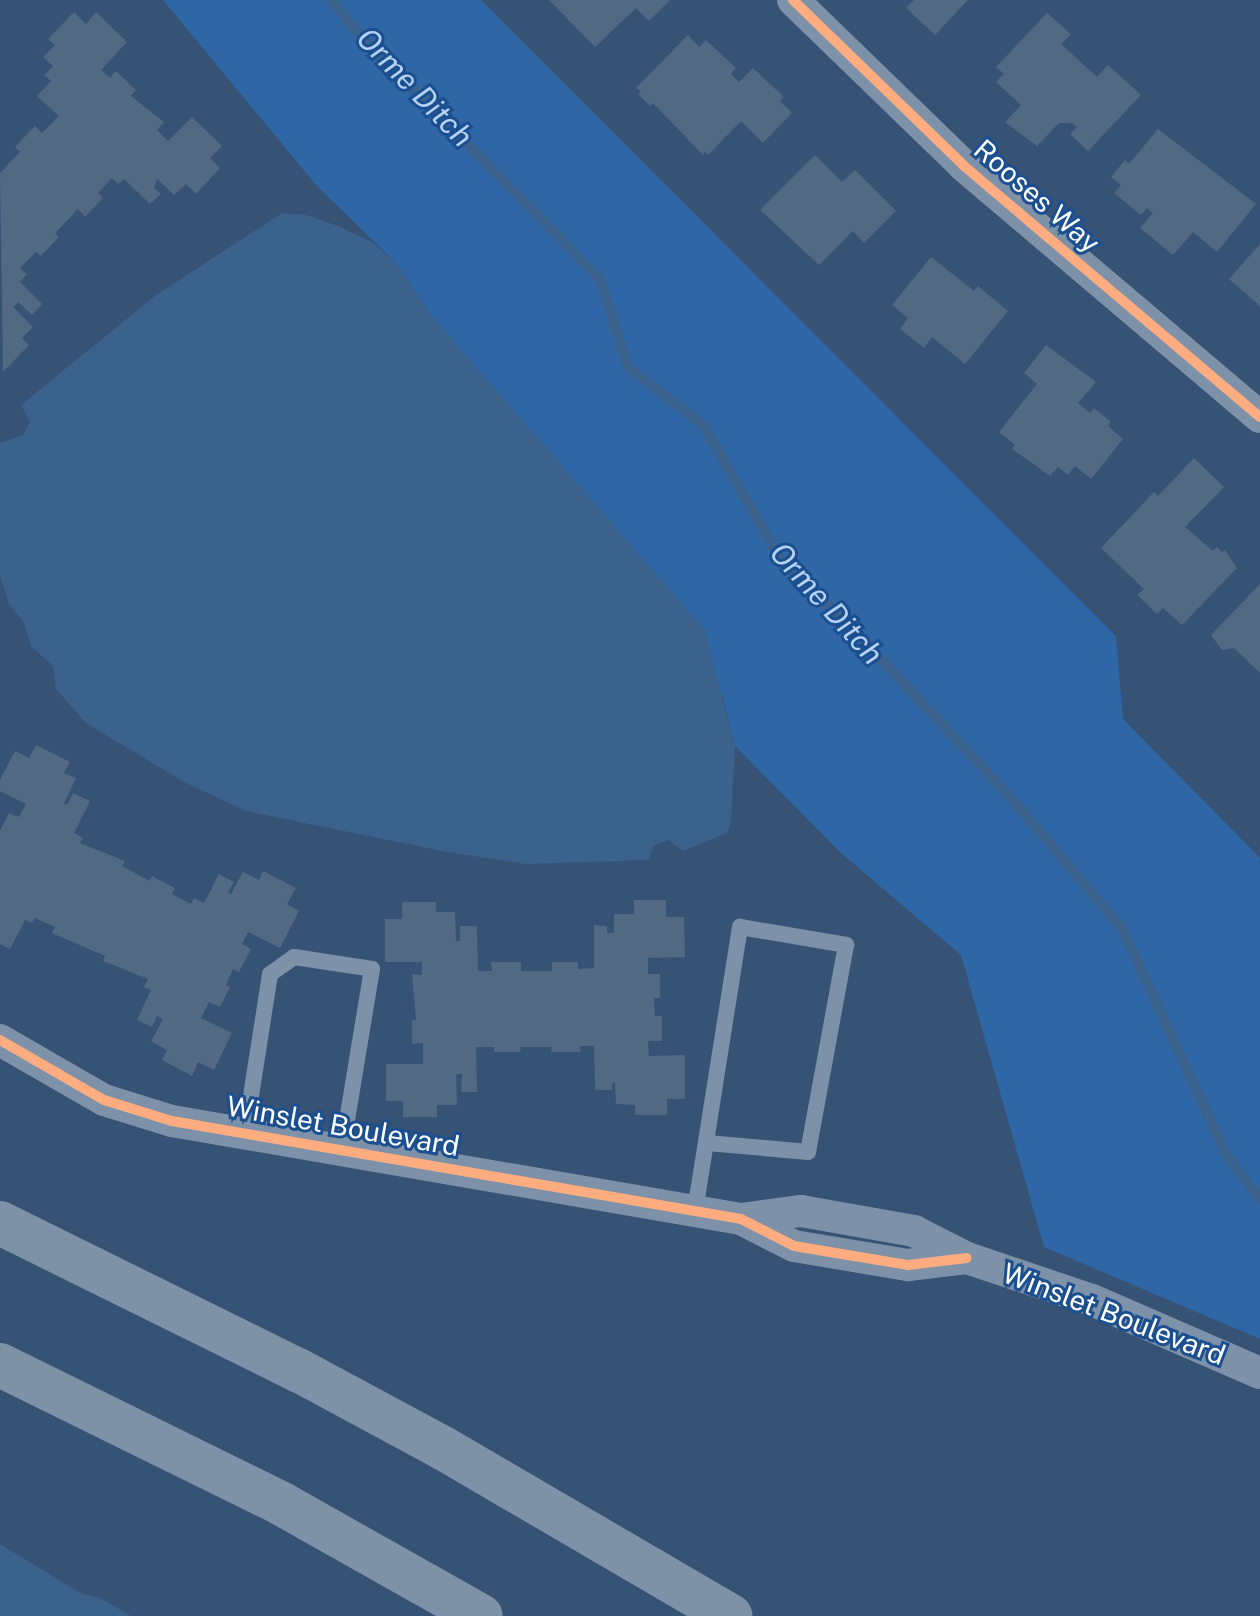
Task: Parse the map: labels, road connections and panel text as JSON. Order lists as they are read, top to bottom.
{
  "streets": {
    "street": ["Rooses Way", "Winslet Boulevard"]
  },
  "water": ["Orme Ditch"]
}
